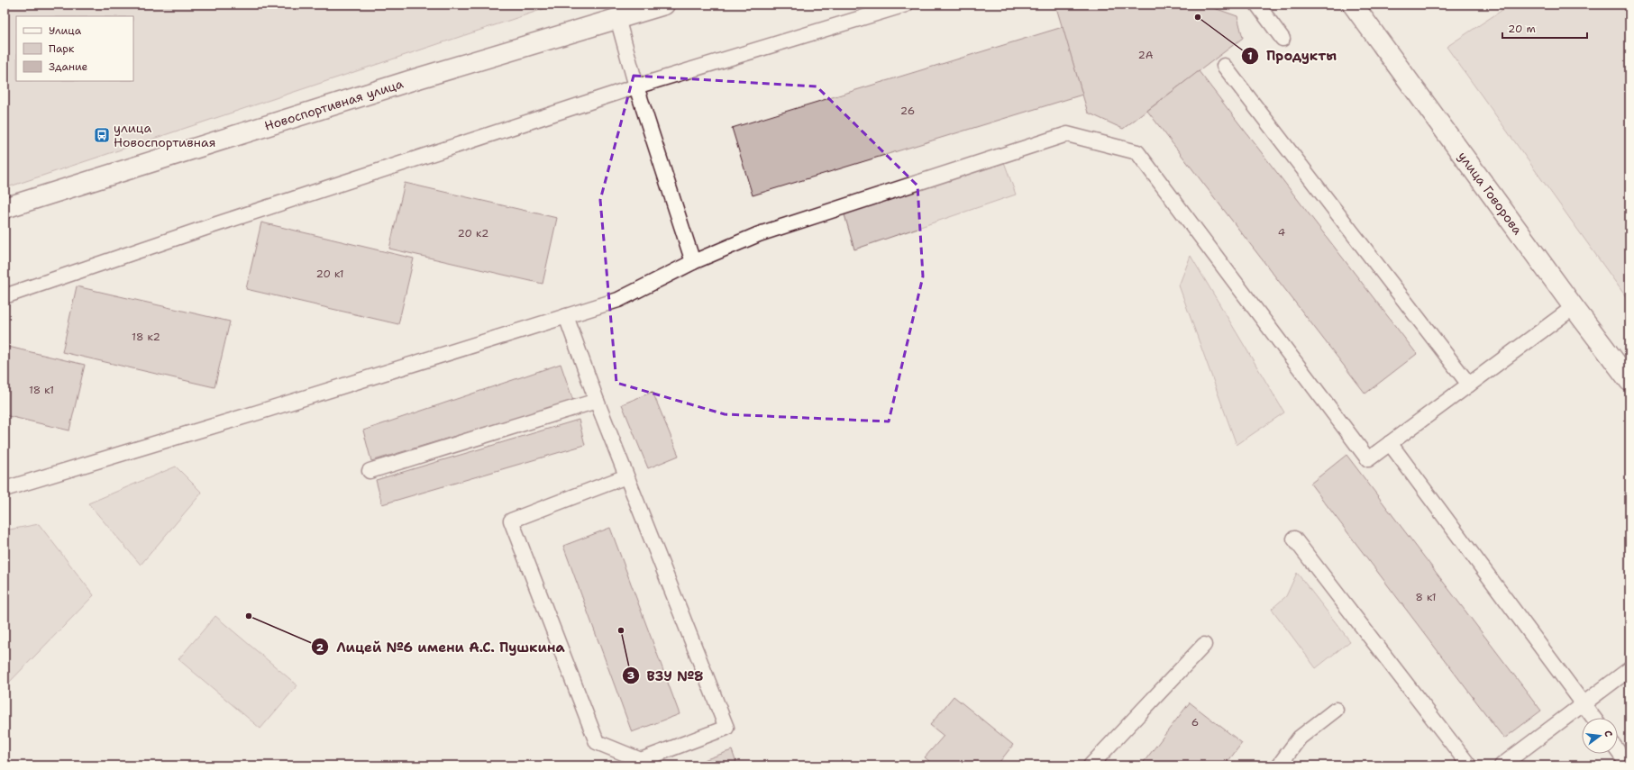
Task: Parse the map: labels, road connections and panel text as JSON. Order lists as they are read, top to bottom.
{
  "streets": {
    "main road": ["Новоспортивная улица", "улица Говорова"]
  },
  "places": {
    "other": ["Продукты", "Лицей №6 имени А.С. Пушкина", "ВЗУ №8"],
    "bus stop": ["улица Новоспортивная"]
  },
  "house_numbers": [
    "2А",
    "26",
    "4",
    "20 к2",
    "20 к1",
    "18 к2",
    "18 к1",
    "8 к1",
    "6"
  ],
  "legend": ["Улица", "Парк", "Здание"],
  "scale_bar": "20 m",
  "north": "right"
}
